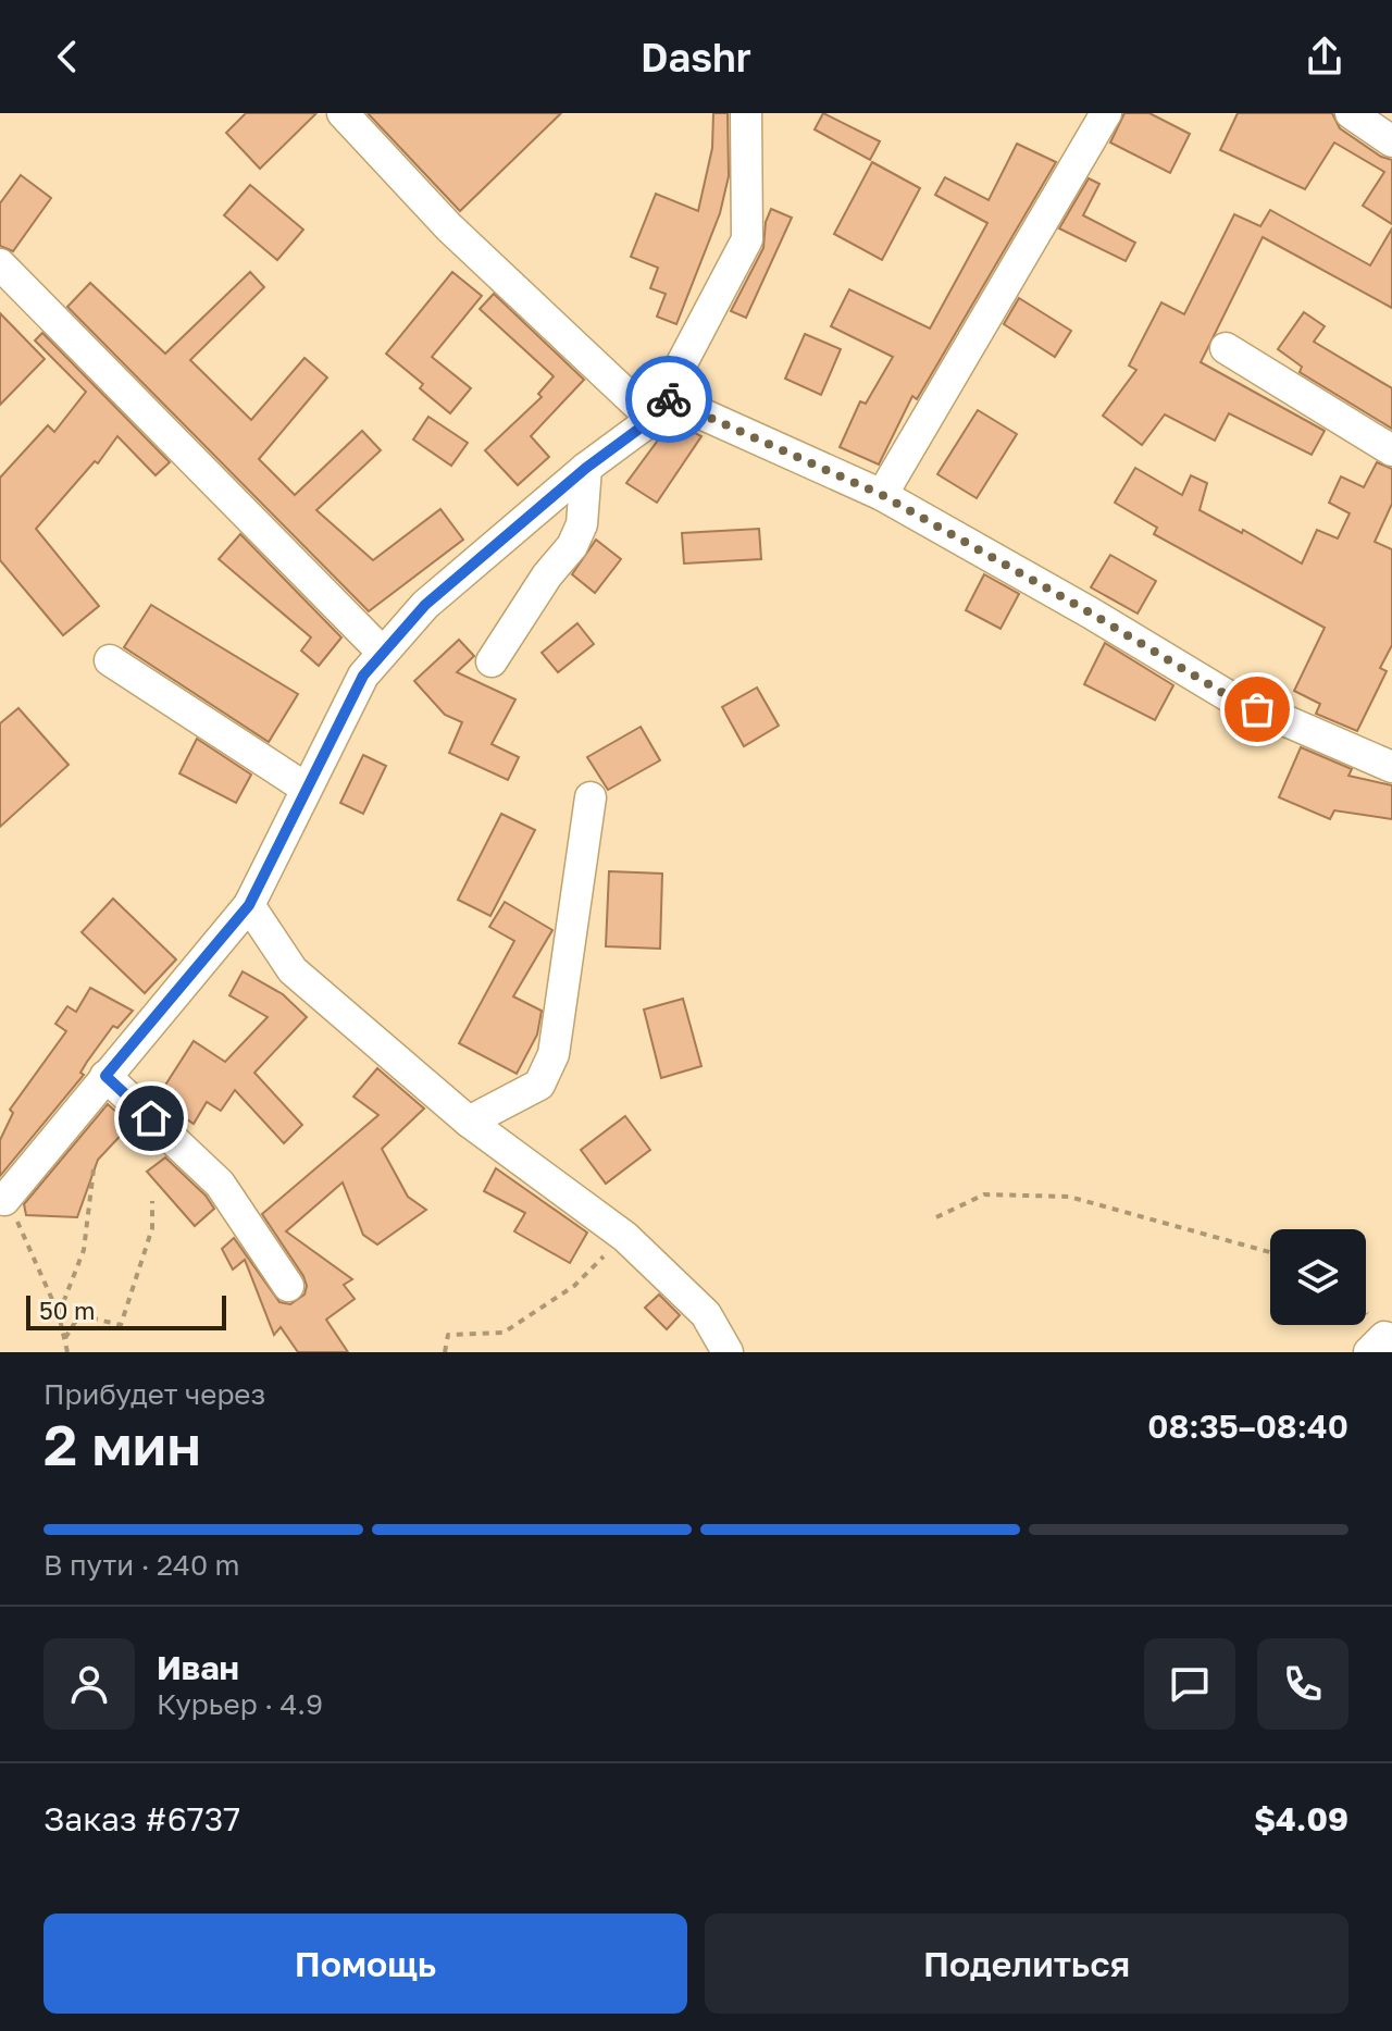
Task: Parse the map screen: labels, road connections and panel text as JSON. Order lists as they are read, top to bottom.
{
  "scale_bar": "50 m",
  "page": {
    "header": "Dashr",
    "scale": "50 m",
    "heading": ["2 мин", "Прибудет через", "08:35–08:40"],
    "panel": [
      "Иван",
      "Курьер · 4.9",
      "Заказ #6737",
      "$4.09"
    ],
    "bar": "В пути · 240 m",
    "buttons": ["Помощь", "Поделиться"]
  }
}
